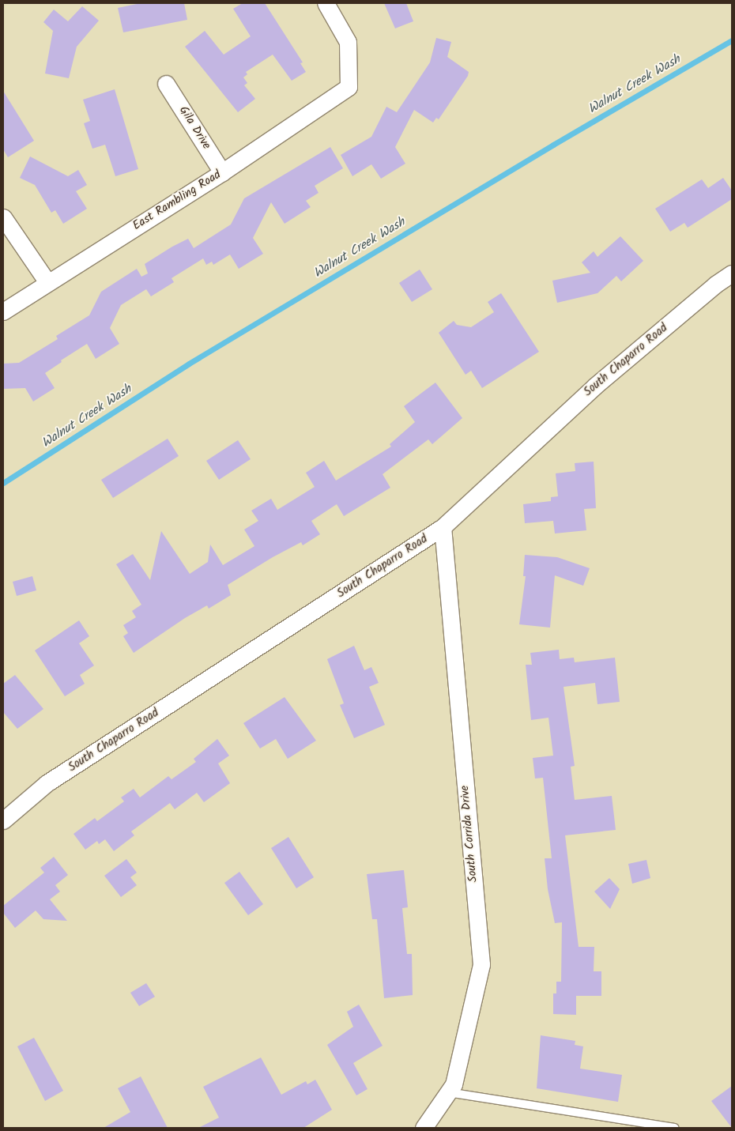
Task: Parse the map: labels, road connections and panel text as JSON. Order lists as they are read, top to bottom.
{
  "streets": {
    "street": [
      "Gila Drive",
      "East Rambling Road",
      "South Chaparro Road",
      "South Corrida Drive"
    ]
  },
  "crossings": [
    ["Gila Drive", "East Rambling Road"],
    ["South Chaparro Road", "South Corrida Drive"]
  ],
  "water": ["Walnut Creek Wash"]
}
